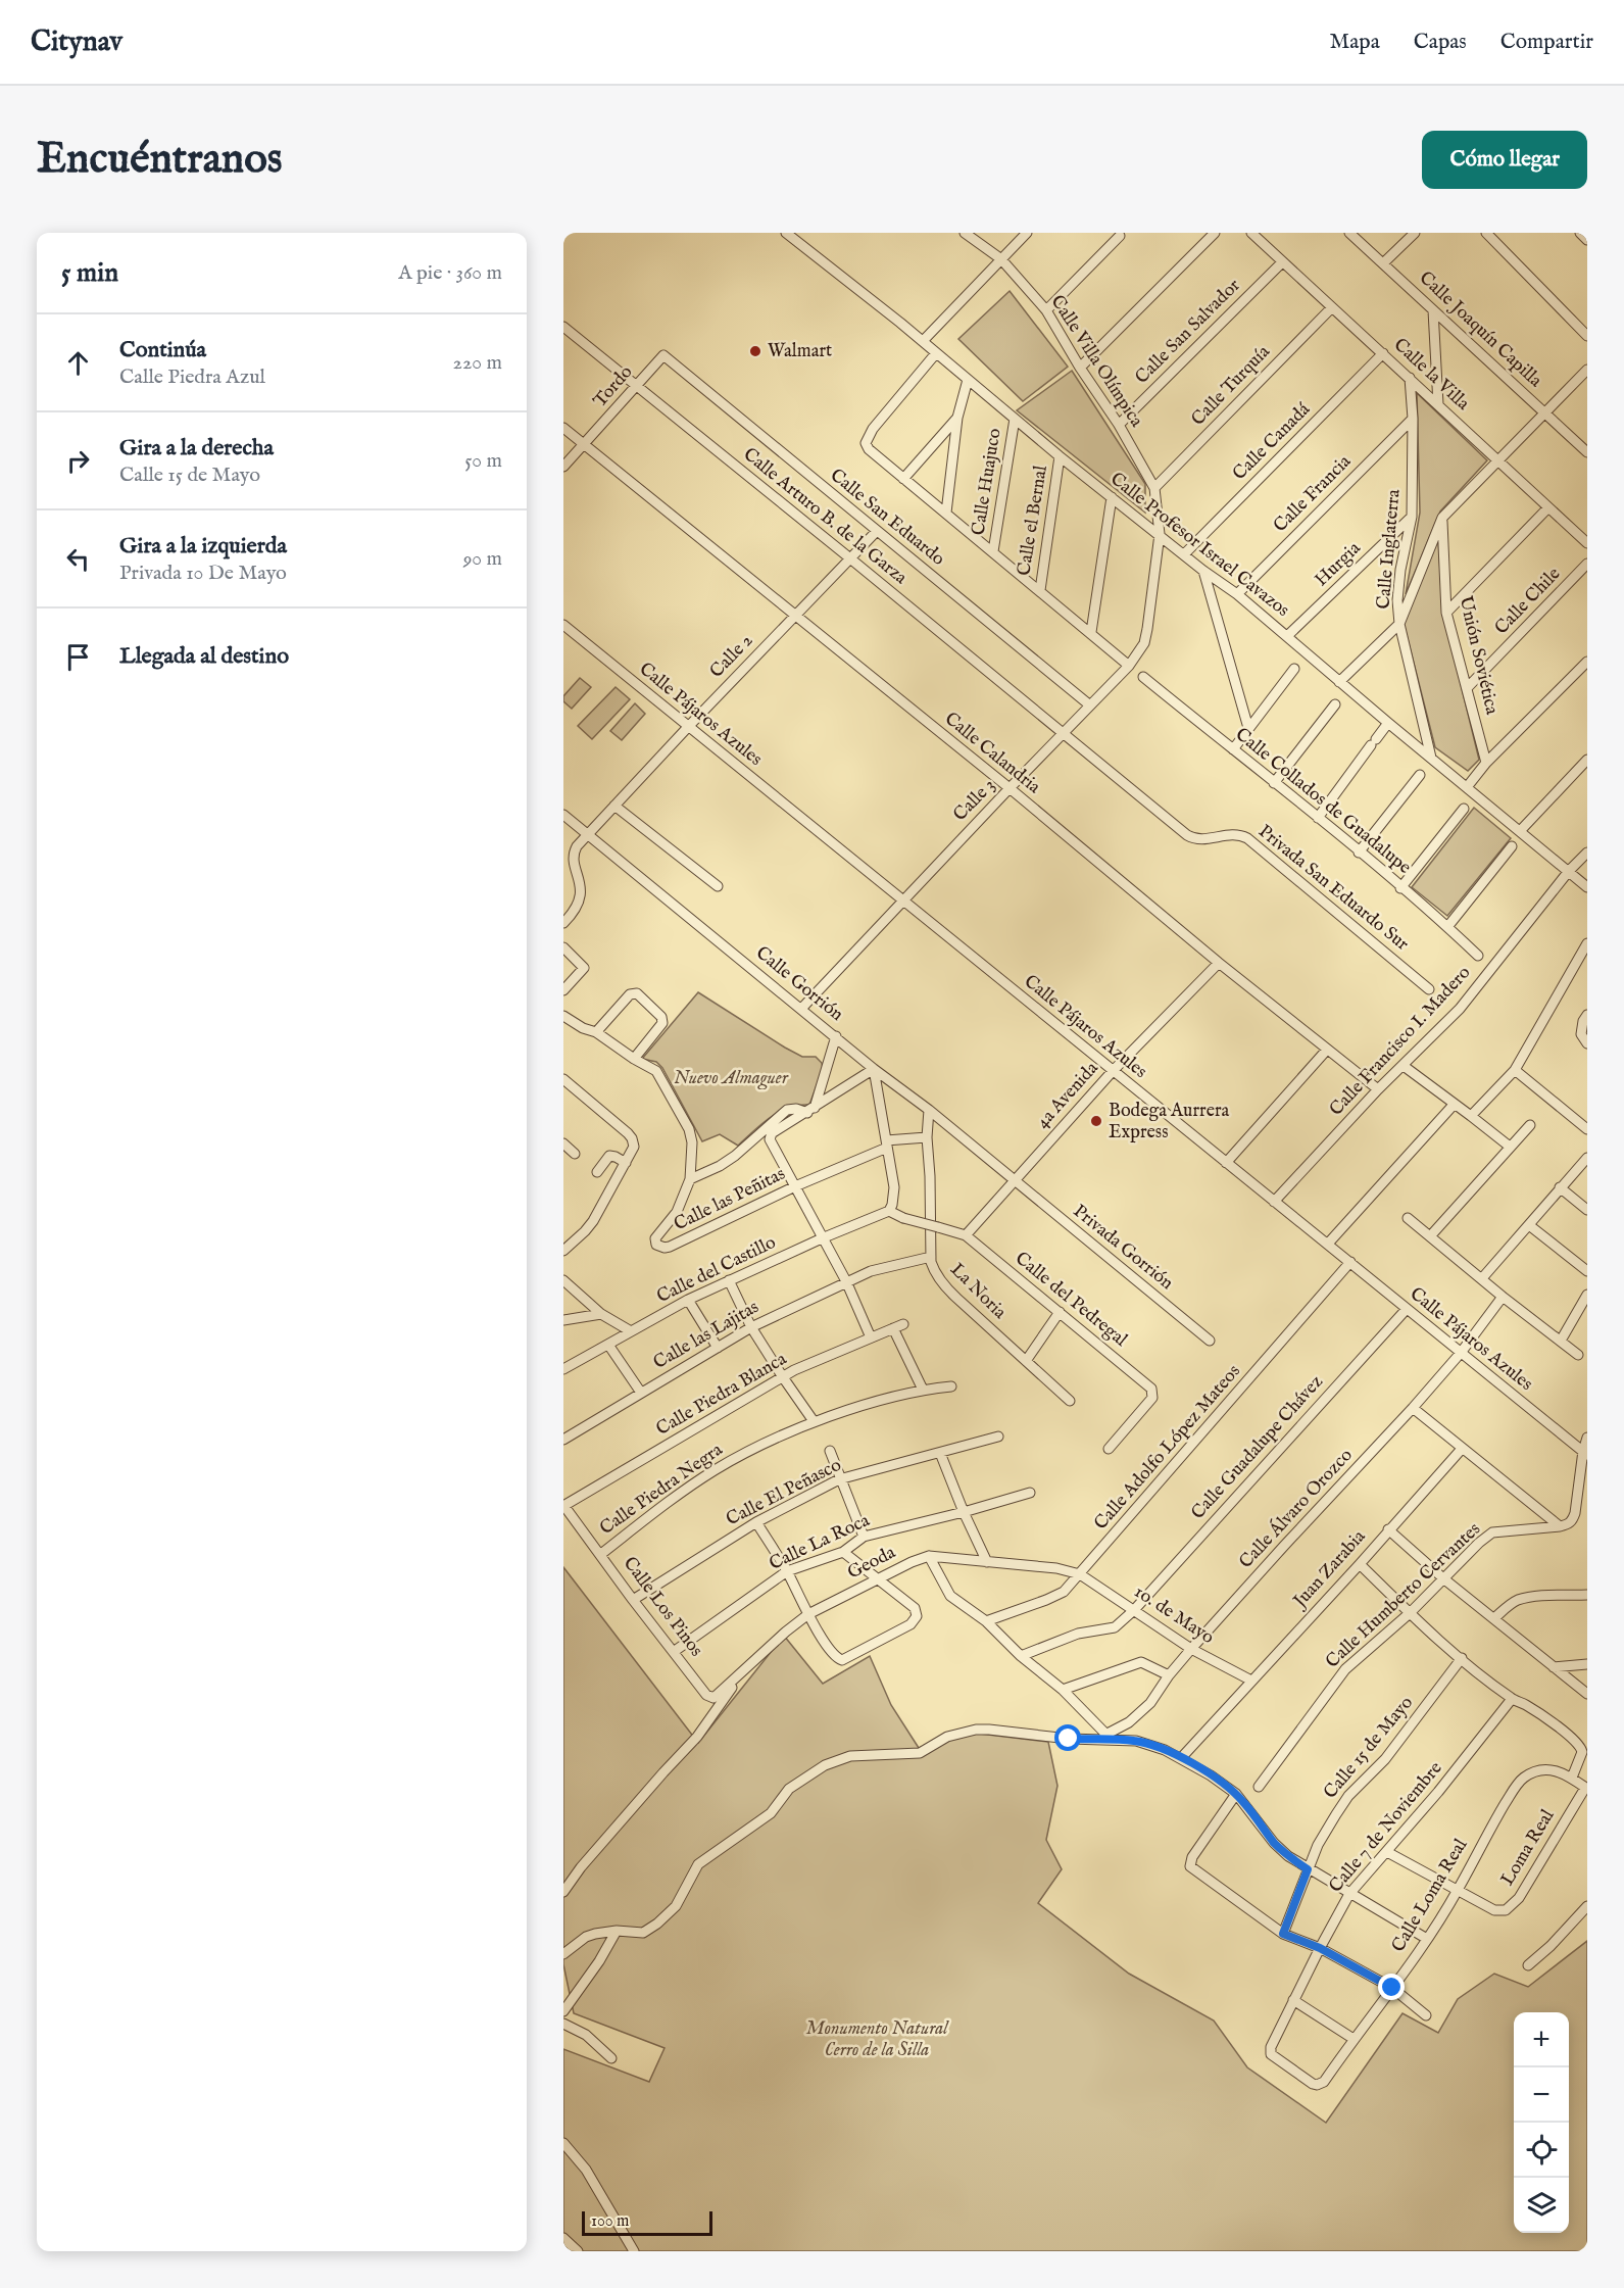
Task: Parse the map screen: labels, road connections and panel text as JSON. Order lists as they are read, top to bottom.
{
  "streets": {
    "street": [
      "Calle Joaquín Capilla",
      "Calle San Salvador",
      "Calle Villa Olímpica",
      "Calle la Villa",
      "Calle Turquía",
      "Tordo",
      "Calle Canadá",
      "Calle Huajuco",
      "Calle Francia",
      "Calle Arturo B. de la Garza",
      "Calle San Eduardo",
      "Calle el Bernal",
      "Calle Profesor Israel Cavazos",
      "Calle Inglaterra",
      "Hurgia",
      "Calle Chile",
      "Unión Soviética",
      "Calle 2",
      "Calle Pájaros Azules",
      "Calle Calandria",
      "Calle 3",
      "Calle Collados de Guadalupe",
      "Privada San Eduardo Sur",
      "Calle Gorrión",
      "Calle Francisco I. Madero",
      "4a Avenida",
      "Calle las Peñitas",
      "Privada Gorrión",
      "Calle del Castillo",
      "La Noria",
      "Calle del Pedregal",
      "Calle las Lajitas",
      "Calle Piedra Blanca",
      "Calle Adolfo López Mateos",
      "Calle Guadalupe Chávez",
      "Calle Piedra Negra",
      "Calle El Peñasco",
      "Calle Álvaro Orozco",
      "Calle La Roca",
      "Geoda",
      "Juan Zarabia",
      "Calle Humberto Cervantes",
      "Calle Los Pinos",
      "1o. de Mayo",
      "Calle 15 de Mayo",
      "Calle 7 de Noviembre",
      "Loma Real",
      "Calle Loma Real"
    ]
  },
  "crossings": [
    ["Calle San Salvador", "Calle Villa Olímpica"],
    ["Calle San Salvador", "Calle la Villa"],
    ["Calle Villa Olímpica", "Calle Turquía"],
    ["Calle Villa Olímpica", "Calle Profesor Israel Cavazos"],
    ["Calle Villa Olímpica", "Calle 3"],
    ["Calle la Villa", "Calle Turquía"],
    ["Calle la Villa", "Calle Canadá"],
    ["Calle la Villa", "Calle Inglaterra"],
    ["Tordo", "Calle Arturo B. de la Garza"],
    ["Tordo", "Calle San Eduardo"],
    ["Tordo", "Calle Calandria"],
    ["Calle Canadá", "Calle Profesor Israel Cavazos"],
    ["Calle Huajuco", "Calle Profesor Israel Cavazos"],
    ["Calle Francia", "Calle Profesor Israel Cavazos"],
    ["Calle Francia", "Calle Inglaterra"],
    ["Calle Arturo B. de la Garza", "Calle 2"],
    ["Calle Arturo B. de la Garza", "Calle 3"],
    ["Calle Arturo B. de la Garza", "Privada San Eduardo Sur"],
    ["Calle San Eduardo", "Calle 2"],
    ["Calle San Eduardo", "Calle 3"],
    ["Calle el Bernal", "Calle Profesor Israel Cavazos"],
    ["Calle Profesor Israel Cavazos", "Calle Inglaterra"],
    ["Calle Profesor Israel Cavazos", "Hurgia"],
    ["Calle Profesor Israel Cavazos", "Calle 3"],
    ["Calle Profesor Israel Cavazos", "Calle Francisco I. Madero"],
    ["Calle Inglaterra", "Hurgia"],
    ["Calle Chile", "Unión Soviética"],
    ["Calle 2", "Calle Pájaros Azules"],
    ["Calle 2", "Calle Calandria"],
    ["Calle 2", "Calle Gorrión"],
    ["Calle Pájaros Azules", "Calle 3"],
    ["Calle Pájaros Azules", "Calle Francisco I. Madero"],
    ["Calle Pájaros Azules", "4a Avenida"],
    ["Calle Pájaros Azules", "Calle Adolfo López Mateos"],
    ["Calle Pájaros Azules", "Calle Guadalupe Chávez"],
    ["Calle Pájaros Azules", "Calle Álvaro Orozco"],
    ["Calle Calandria", "Calle 3"],
    ["Calle Calandria", "Calle Francisco I. Madero"],
    ["Calle Calandria", "4a Avenida"],
    ["Calle 3", "Privada San Eduardo Sur"],
    ["Calle 3", "Calle Gorrión"],
    ["Calle Gorrión", "4a Avenida"],
    ["Calle Gorrión", "Privada Gorrión"],
    ["4a Avenida", "Privada Gorrión"],
    ["4a Avenida", "Calle del Pedregal"],
    ["Calle las Peñitas", "La Noria"],
    ["La Noria", "Calle las Lajitas"],
    ["Calle Piedra Blanca", "Calle Los Pinos"],
    ["Calle Adolfo López Mateos", "1o. de Mayo"],
    ["Calle Guadalupe Chávez", "1o. de Mayo"],
    ["Calle Piedra Negra", "Calle Los Pinos"],
    ["Calle El Peñasco", "Calle Los Pinos"],
    ["Calle Álvaro Orozco", "1o. de Mayo"],
    ["Calle La Roca", "Calle Los Pinos"],
    ["Geoda", "Calle Los Pinos"],
    ["Juan Zarabia", "1o. de Mayo"],
    ["Calle 7 de Noviembre", "Loma Real"],
    ["Calle 7 de Noviembre", "Calle Loma Real"],
    ["Loma Real", "Calle Loma Real"]
  ],
  "parks": ["Nuevo Almaguer", "Monumento Natural Cerro de la Silla"],
  "places": ["Walmart", "Bodega Aurrera Express"],
  "scale_bar": "100 m",
  "page": {
    "header": "Citynav",
    "nav": ["Mapa", "Capas", "Compartir"],
    "buttons": "Cómo llegar",
    "title": "Encuéntranos",
    "heading": ["5 min", "A pie · 360 m"],
    "list": [
      ["Continúa", "Calle Piedra Azul", "220 m"],
      ["Gira a la derecha", "Calle 15 de Mayo", "50 m"],
      ["Gira a la izquierda", "Privada 10 De Mayo", "90 m"],
      "Llegada al destino"
    ],
    "map_buttons": ["+", "−"],
    "scale": "100 m"
  }
}
